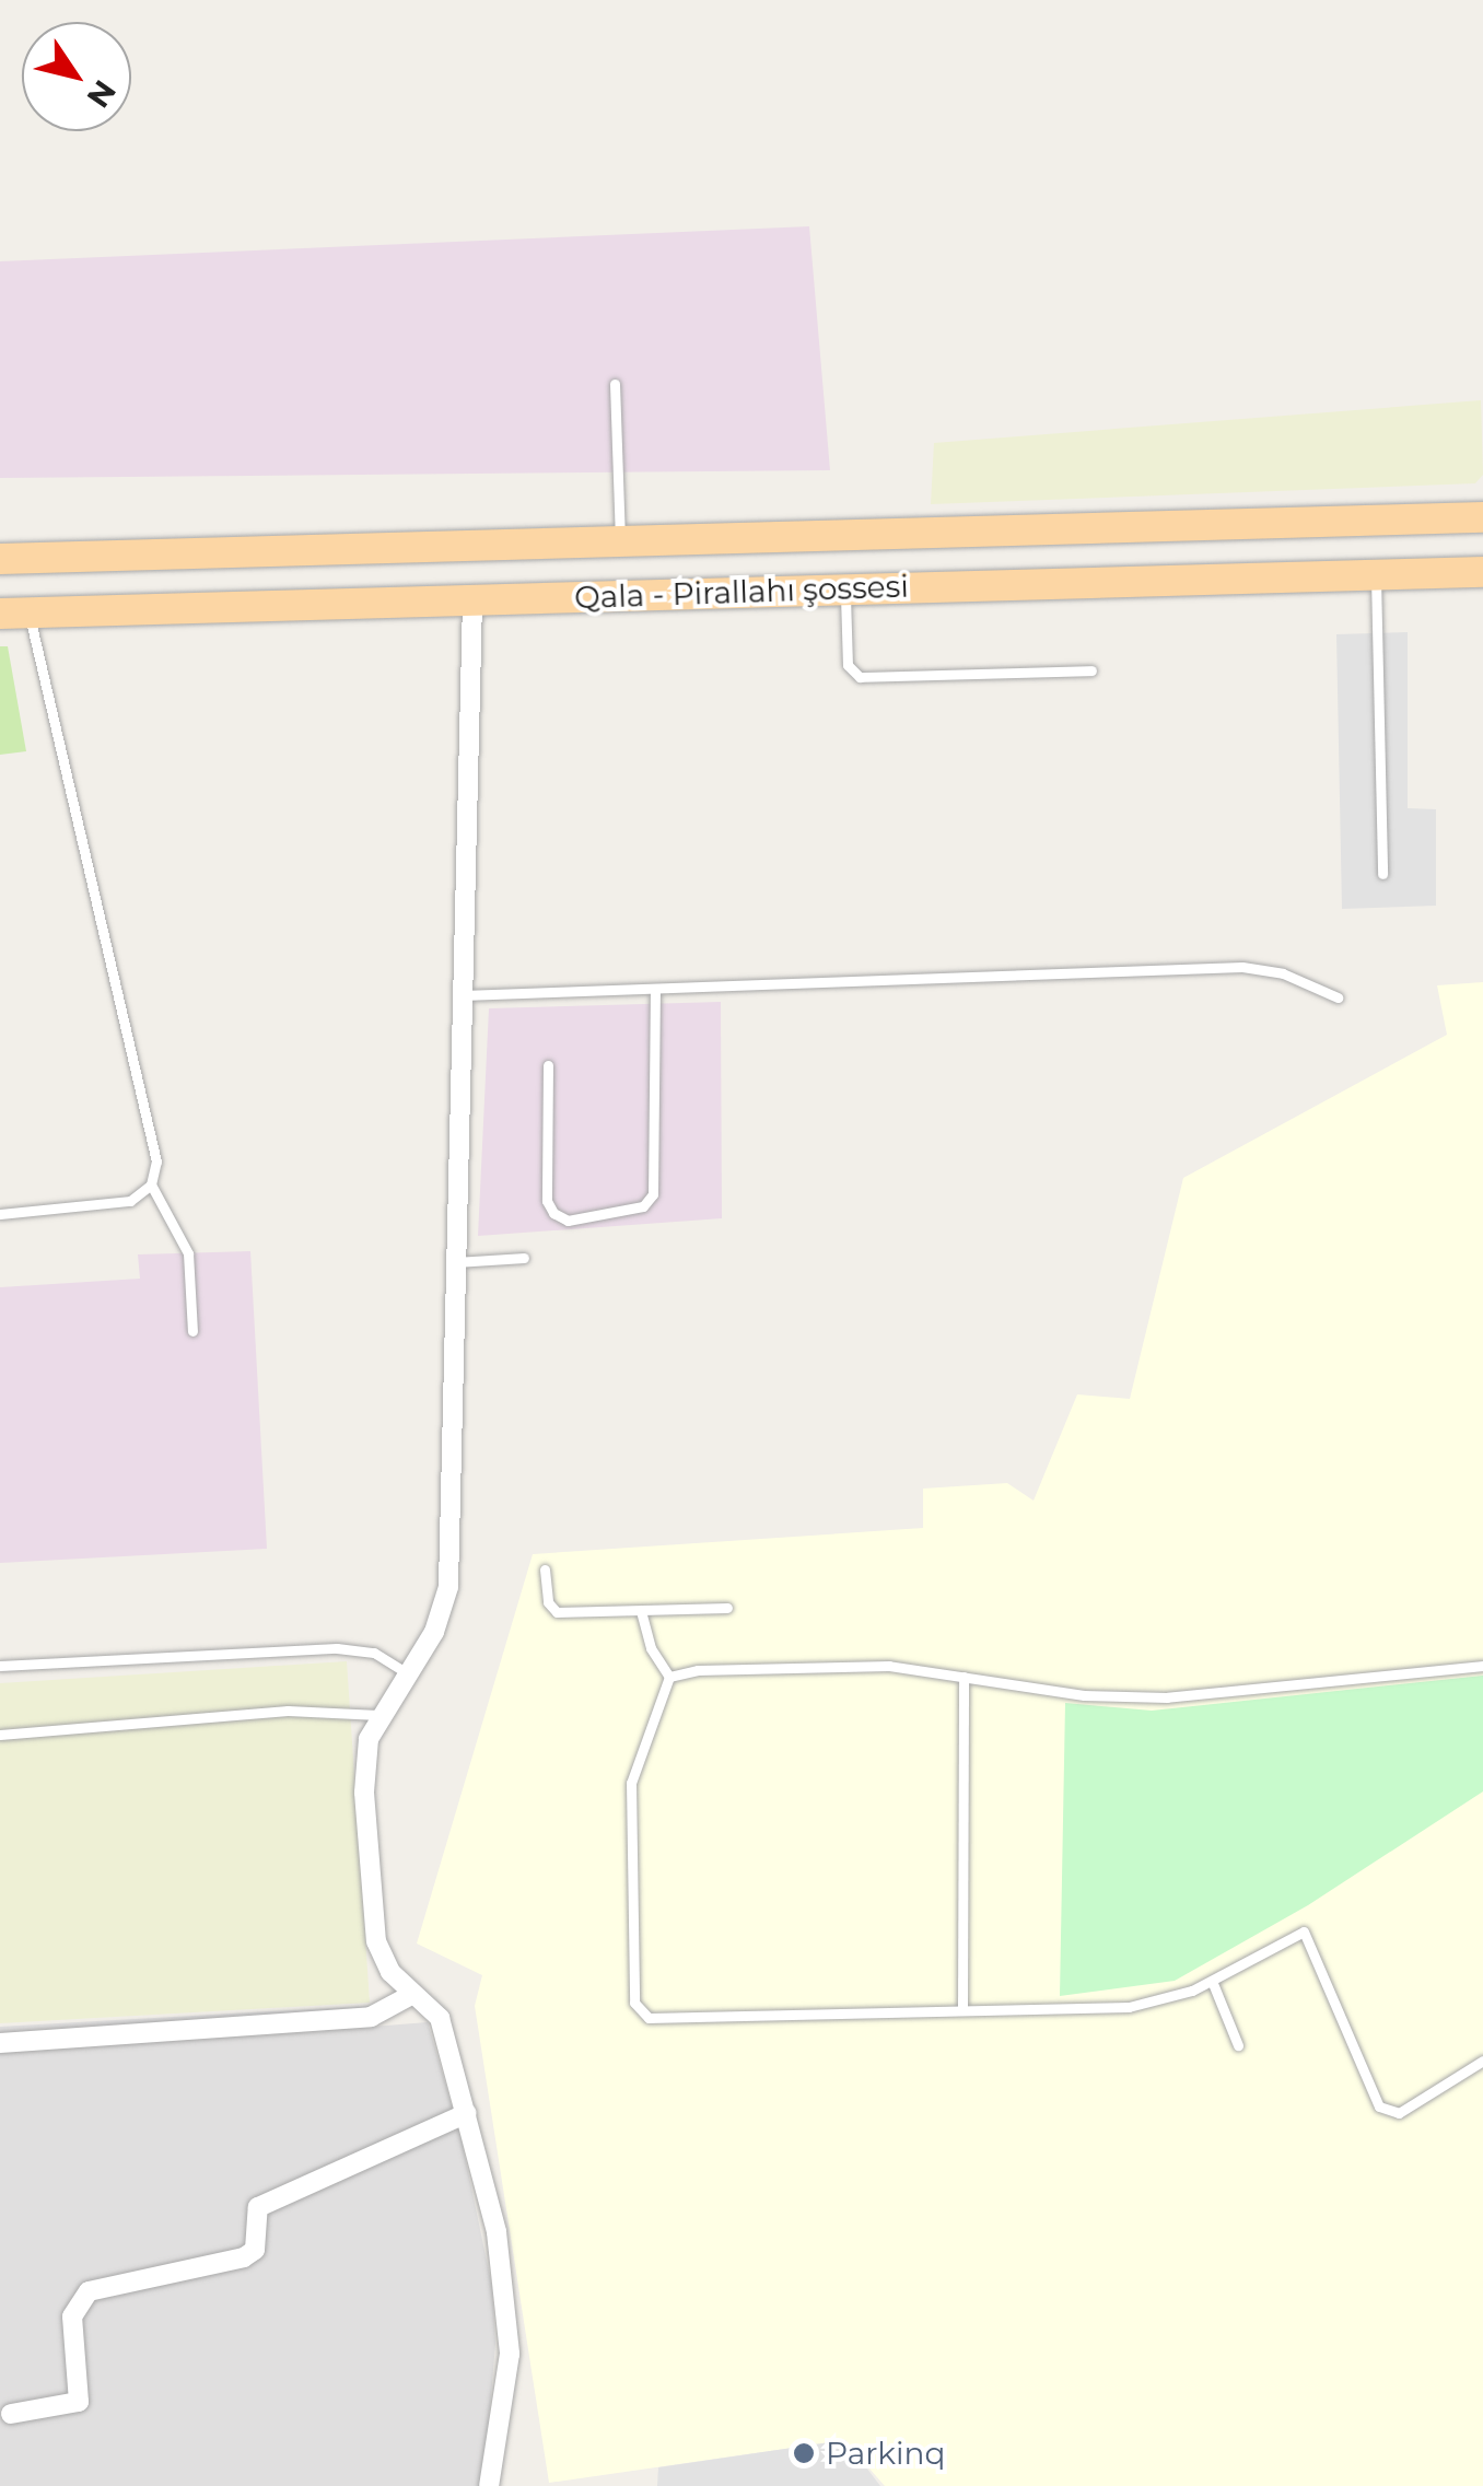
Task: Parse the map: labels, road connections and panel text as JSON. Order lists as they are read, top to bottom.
{
  "streets": {
    "main road": ["Qala - Pirallahı şossesi"]
  },
  "places": ["Parkinq"],
  "north": "bottom right"
}
